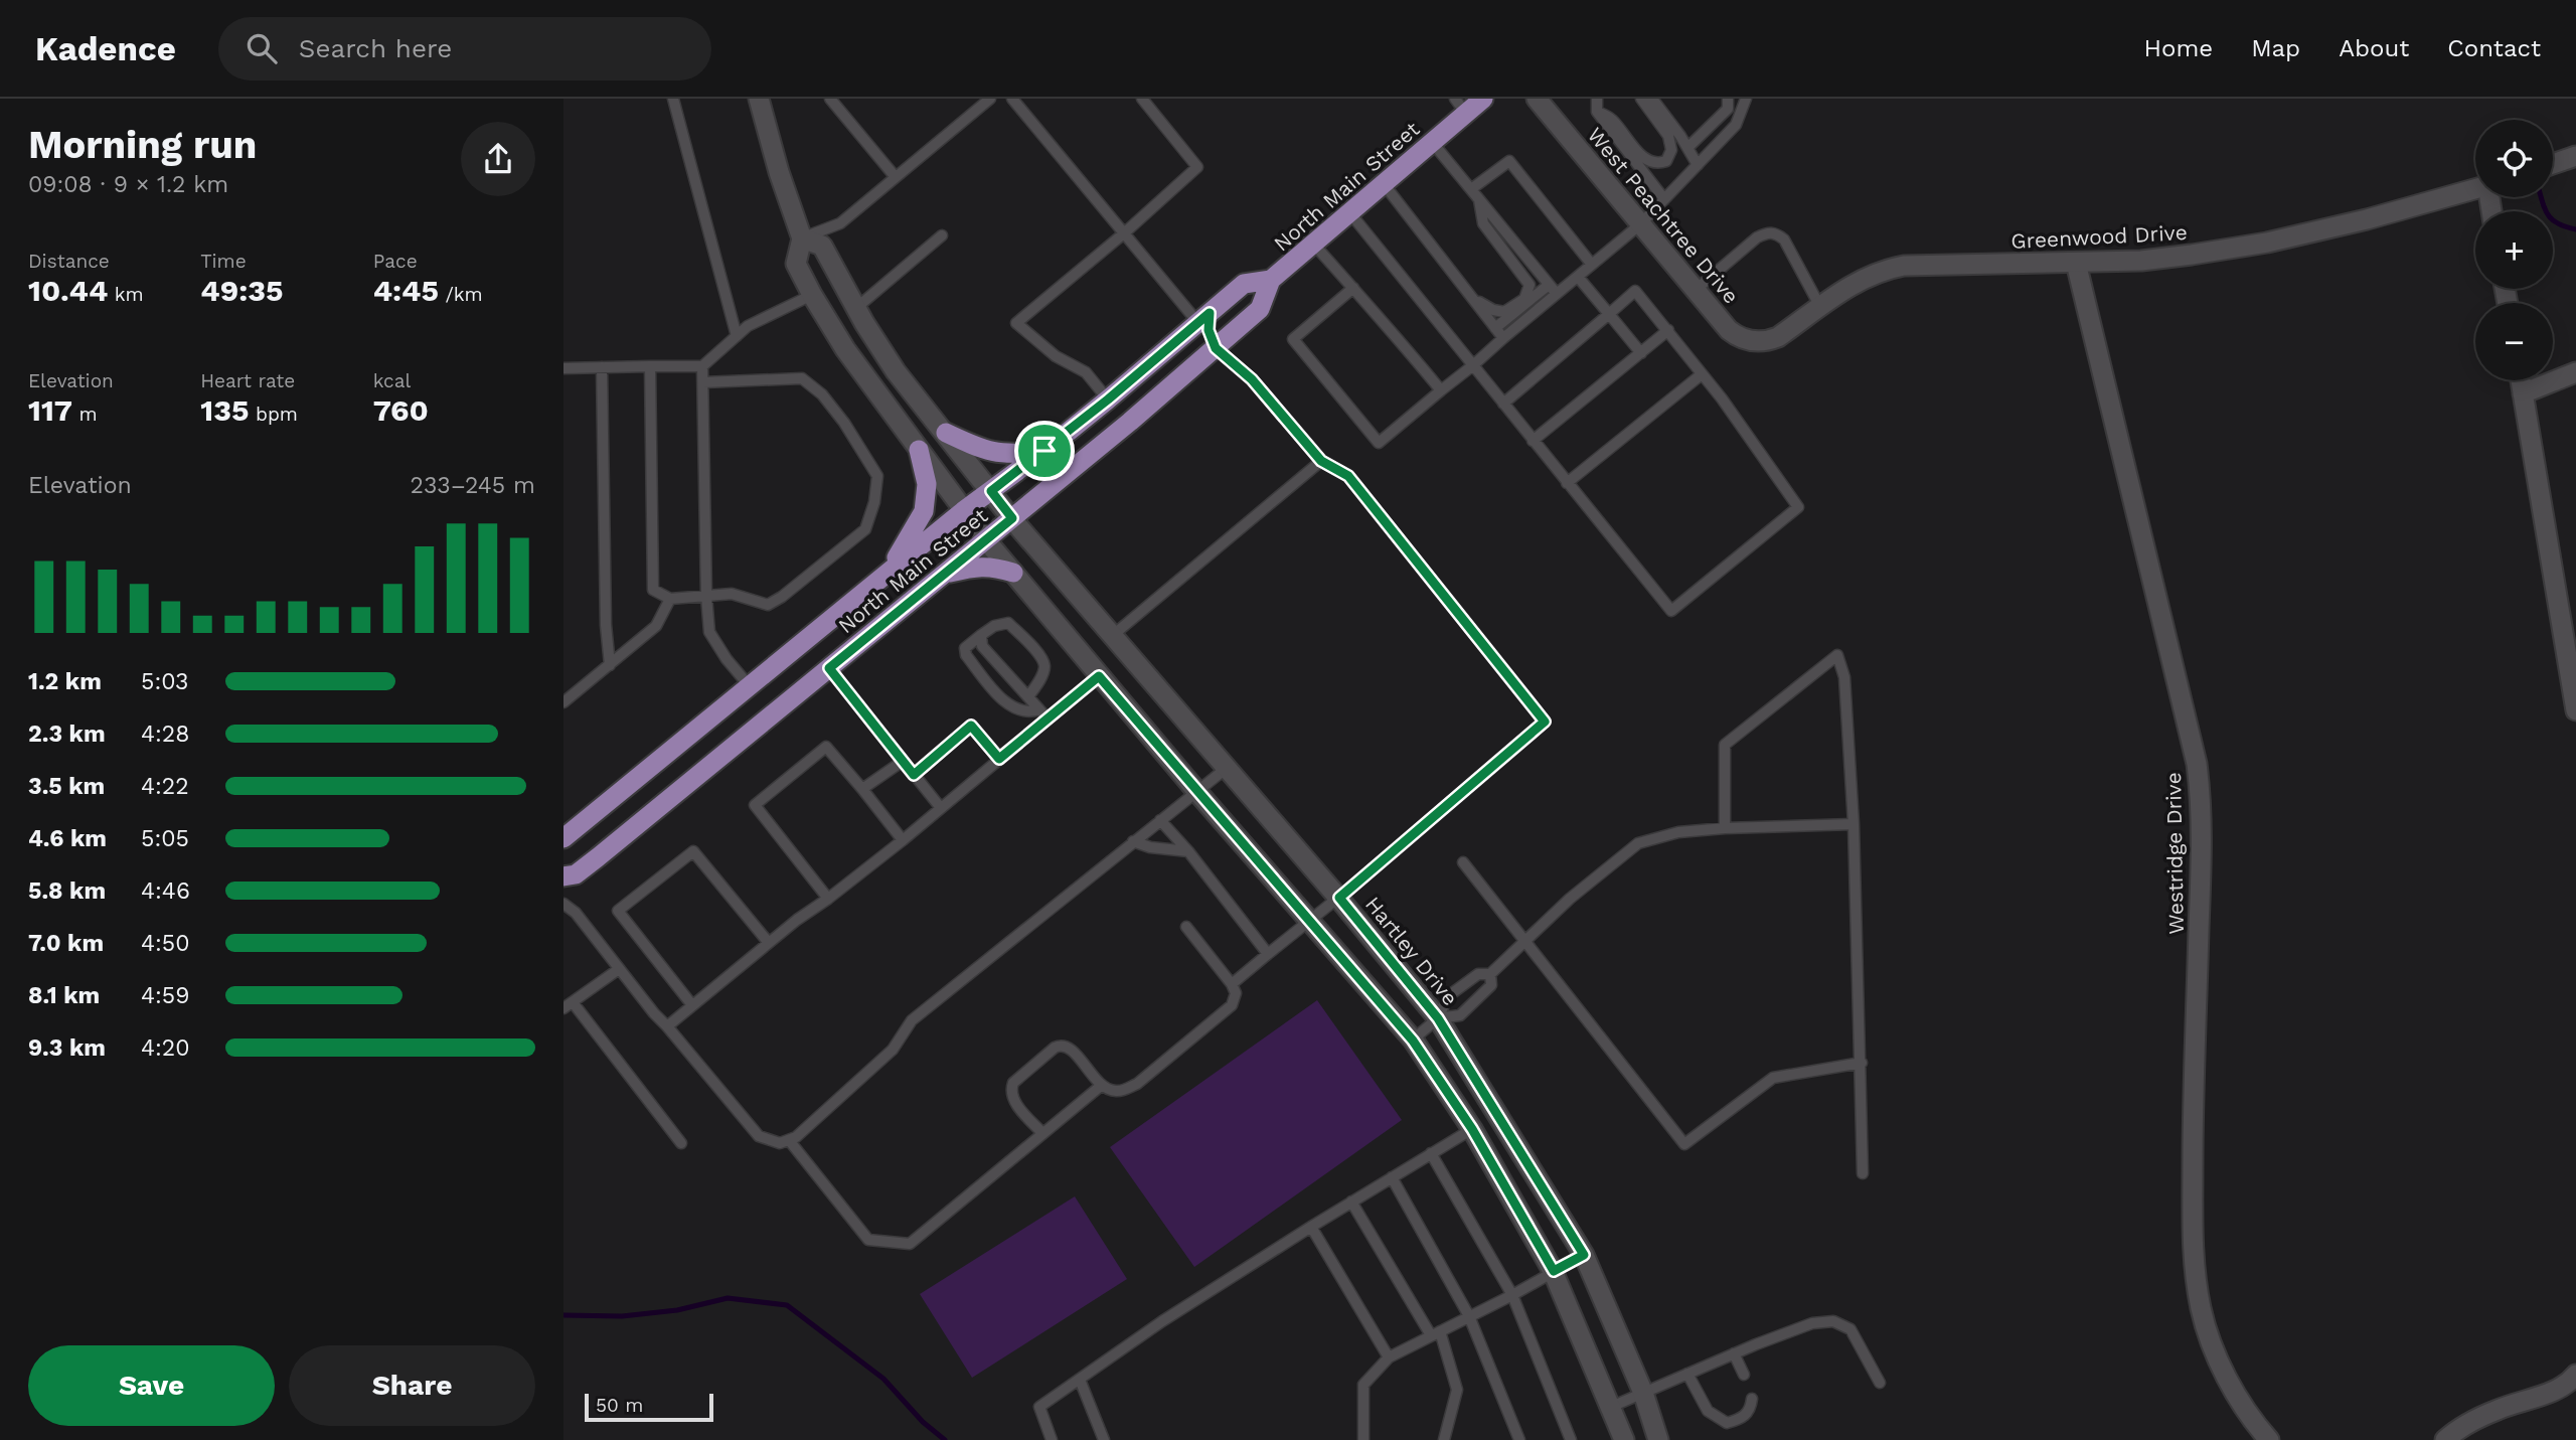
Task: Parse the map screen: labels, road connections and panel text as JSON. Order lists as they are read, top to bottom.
{
  "streets": {
    "main road": ["North Main Street"],
    "street": [
      "West Peachtree Drive",
      "Greenwood Drive",
      "Westridge Drive",
      "Hartley Drive"
    ]
  },
  "crossings": [
    ["North Main Street", "Hartley Drive"],
    ["West Peachtree Drive", "Greenwood Drive"],
    ["Greenwood Drive", "Westridge Drive"]
  ],
  "scale_bar": "50 m",
  "page": {
    "header": "Kadence",
    "search": "Search here",
    "nav": [
      "Home",
      "Map",
      "About",
      "Contact"
    ],
    "heading": ["Morning run", "09:08 · 9 × 1.2 km"],
    "map_buttons": ["+", "−"],
    "stats": [
      ["Distance", "10.44 km"],
      ["Time", "49:35"],
      ["Pace", "4:45 /km"],
      ["Elevation", "117 m"],
      ["Heart rate", "135 bpm"],
      ["kcal", "760"]
    ],
    "chart": ["Elevation", "233–245 m"],
    "list": [
      {
        "name": "1.2 km",
        "note": "5:03"
      },
      {
        "name": "2.3 km",
        "note": "4:28"
      },
      {
        "name": "3.5 km",
        "note": "4:22"
      },
      {
        "name": "4.6 km",
        "note": "5:05"
      },
      {
        "name": "5.8 km",
        "note": "4:46"
      },
      {
        "name": "7.0 km",
        "note": "4:50"
      },
      {
        "name": "8.1 km",
        "note": "4:59"
      },
      {
        "name": "9.3 km",
        "note": "4:20"
      }
    ],
    "buttons": ["Save", "Share"],
    "scale": "50 m"
  }
}
